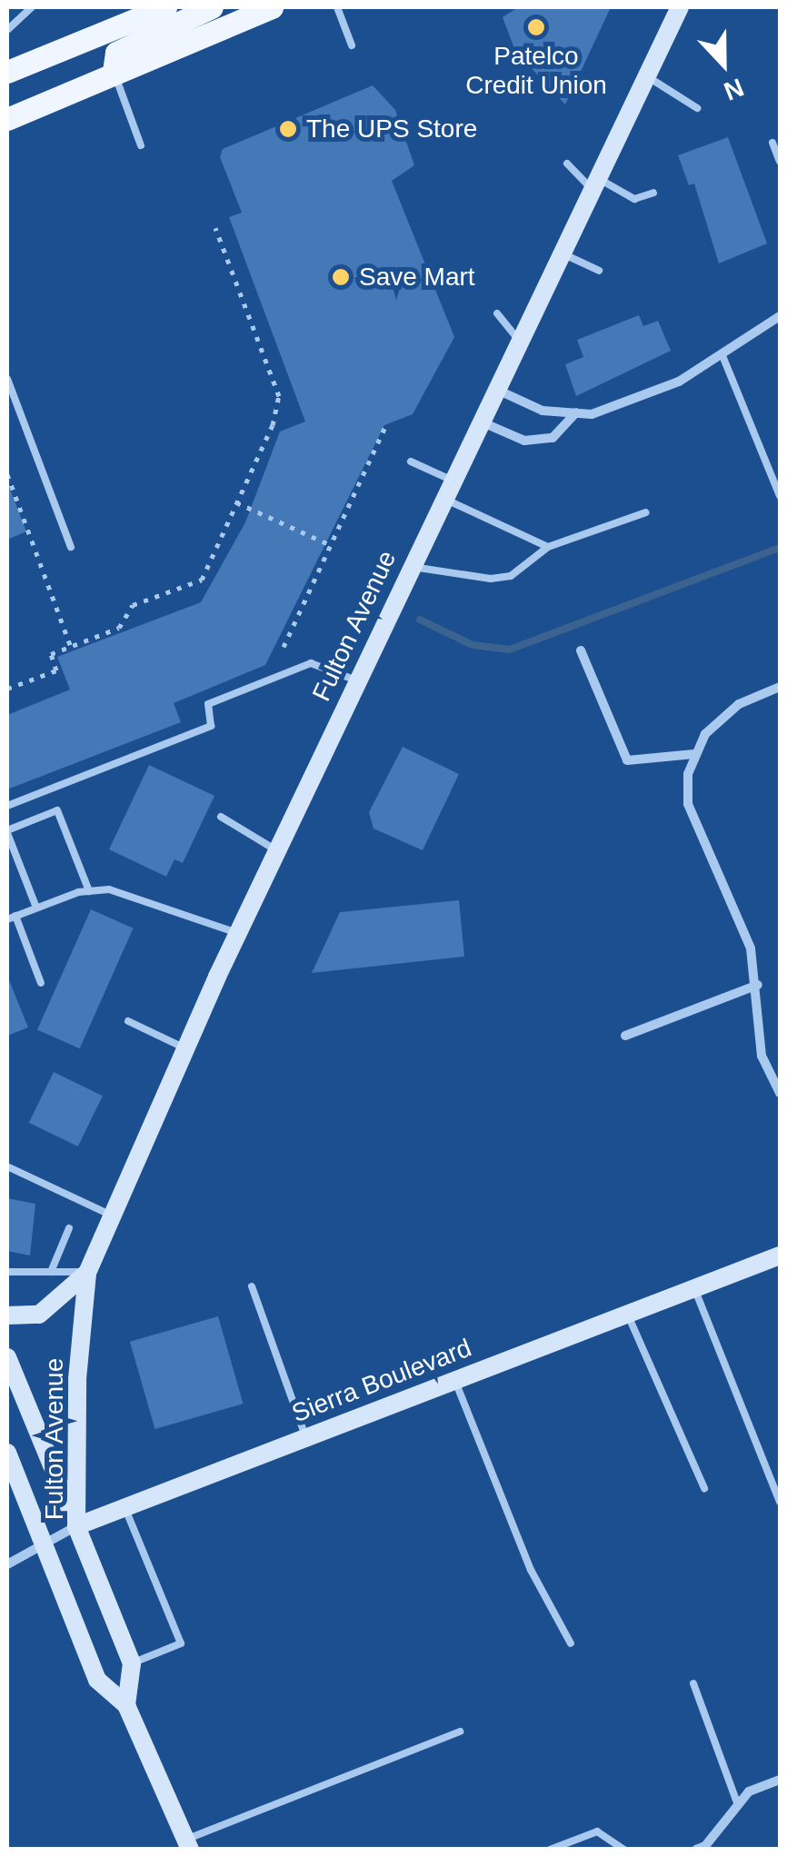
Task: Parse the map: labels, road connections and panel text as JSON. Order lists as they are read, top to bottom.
{
  "streets": {
    "street": ["Fulton Avenue", "Sierra Boulevard"]
  },
  "crossings": [
    ["Fulton Avenue", "Sierra Boulevard"]
  ],
  "places": ["Patelco Credit Union", "The UPS Store", "Save Mart"],
  "north": "bottom"
}
